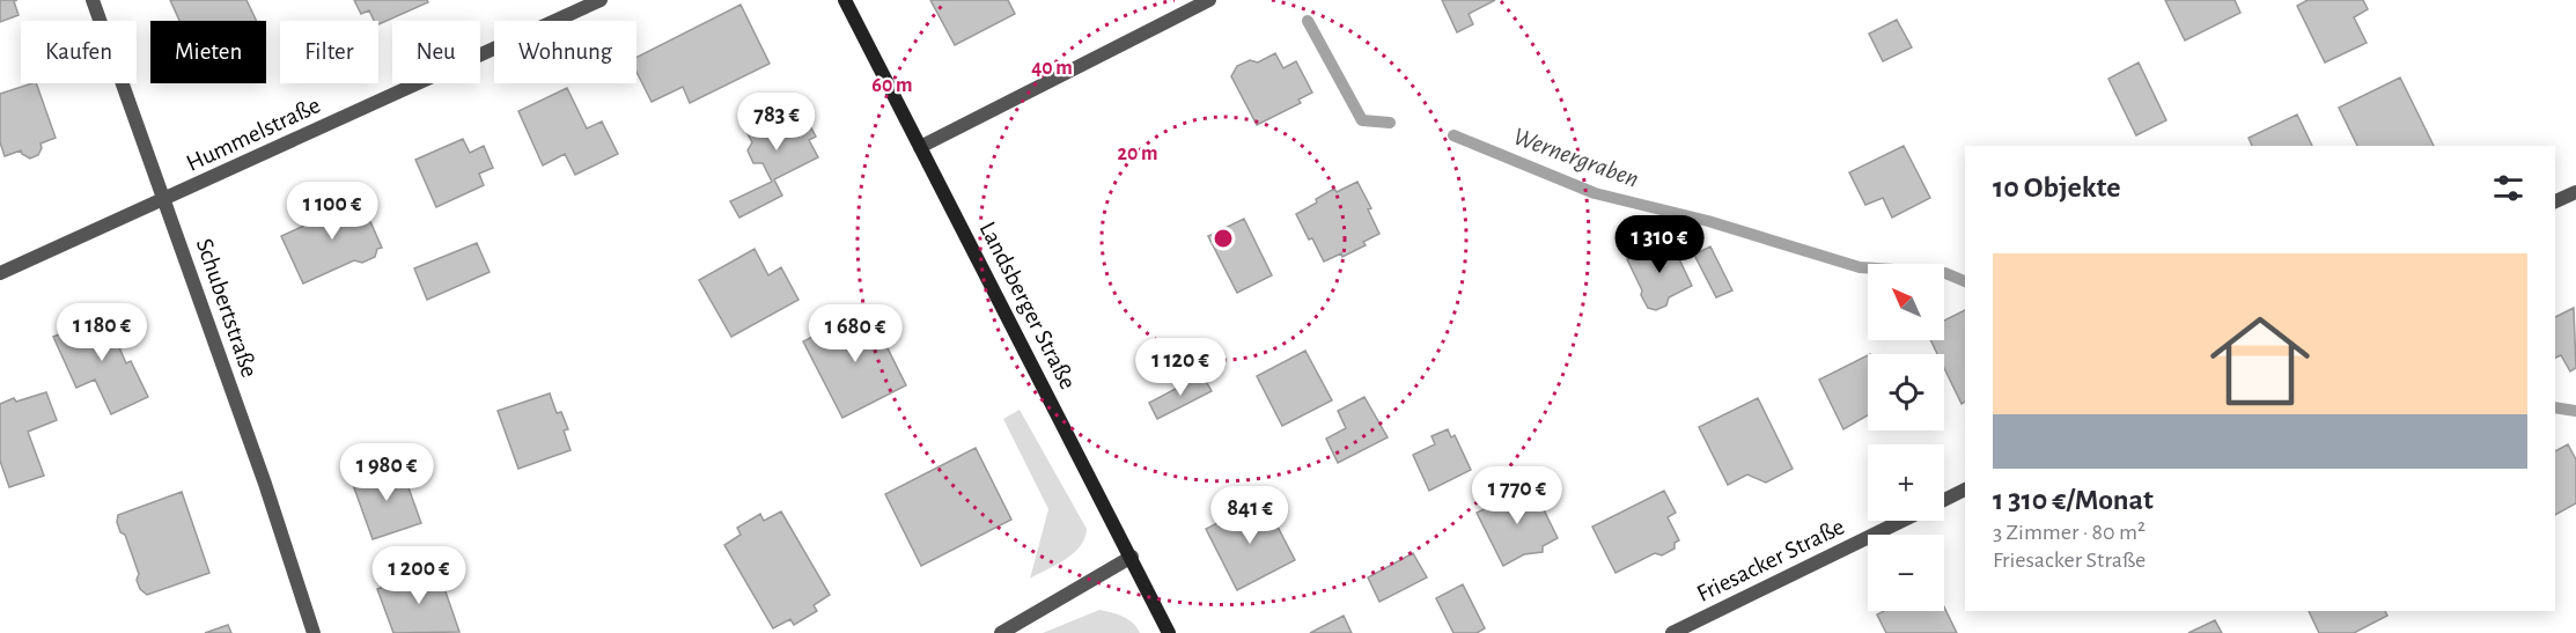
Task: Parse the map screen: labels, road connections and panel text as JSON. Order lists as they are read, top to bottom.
{
  "streets": {
    "street": [
      "Hummelstraße",
      "Landsberger Straße",
      "Schubertstraße",
      "Friesacker Straße"
    ]
  },
  "crossings": [
    ["Hummelstraße", "Schubertstraße"]
  ],
  "water": ["Wernergraben"],
  "north": "top left",
  "page": {
    "chip": [
      "Kaufen",
      "Mieten",
      "Filter",
      "Neu",
      "Wohnung"
    ],
    "price": [
      "783 €",
      "1 100 €",
      "1 310 €",
      "1 180 €",
      "1 680 €",
      "1 120 €",
      "1 980 €",
      "1 770 €",
      "841 €",
      "1 200 €"
    ],
    "heading": "10 Objekte",
    "list": [
      {
        "name": "1 310 €/Monat",
        "note": "3 Zimmer · 80 m² · Friesacker Straße"
      }
    ],
    "map_buttons": ["+", "−"]
  },
  "rings": ["40 m", "60 m", "20 m"]
}
